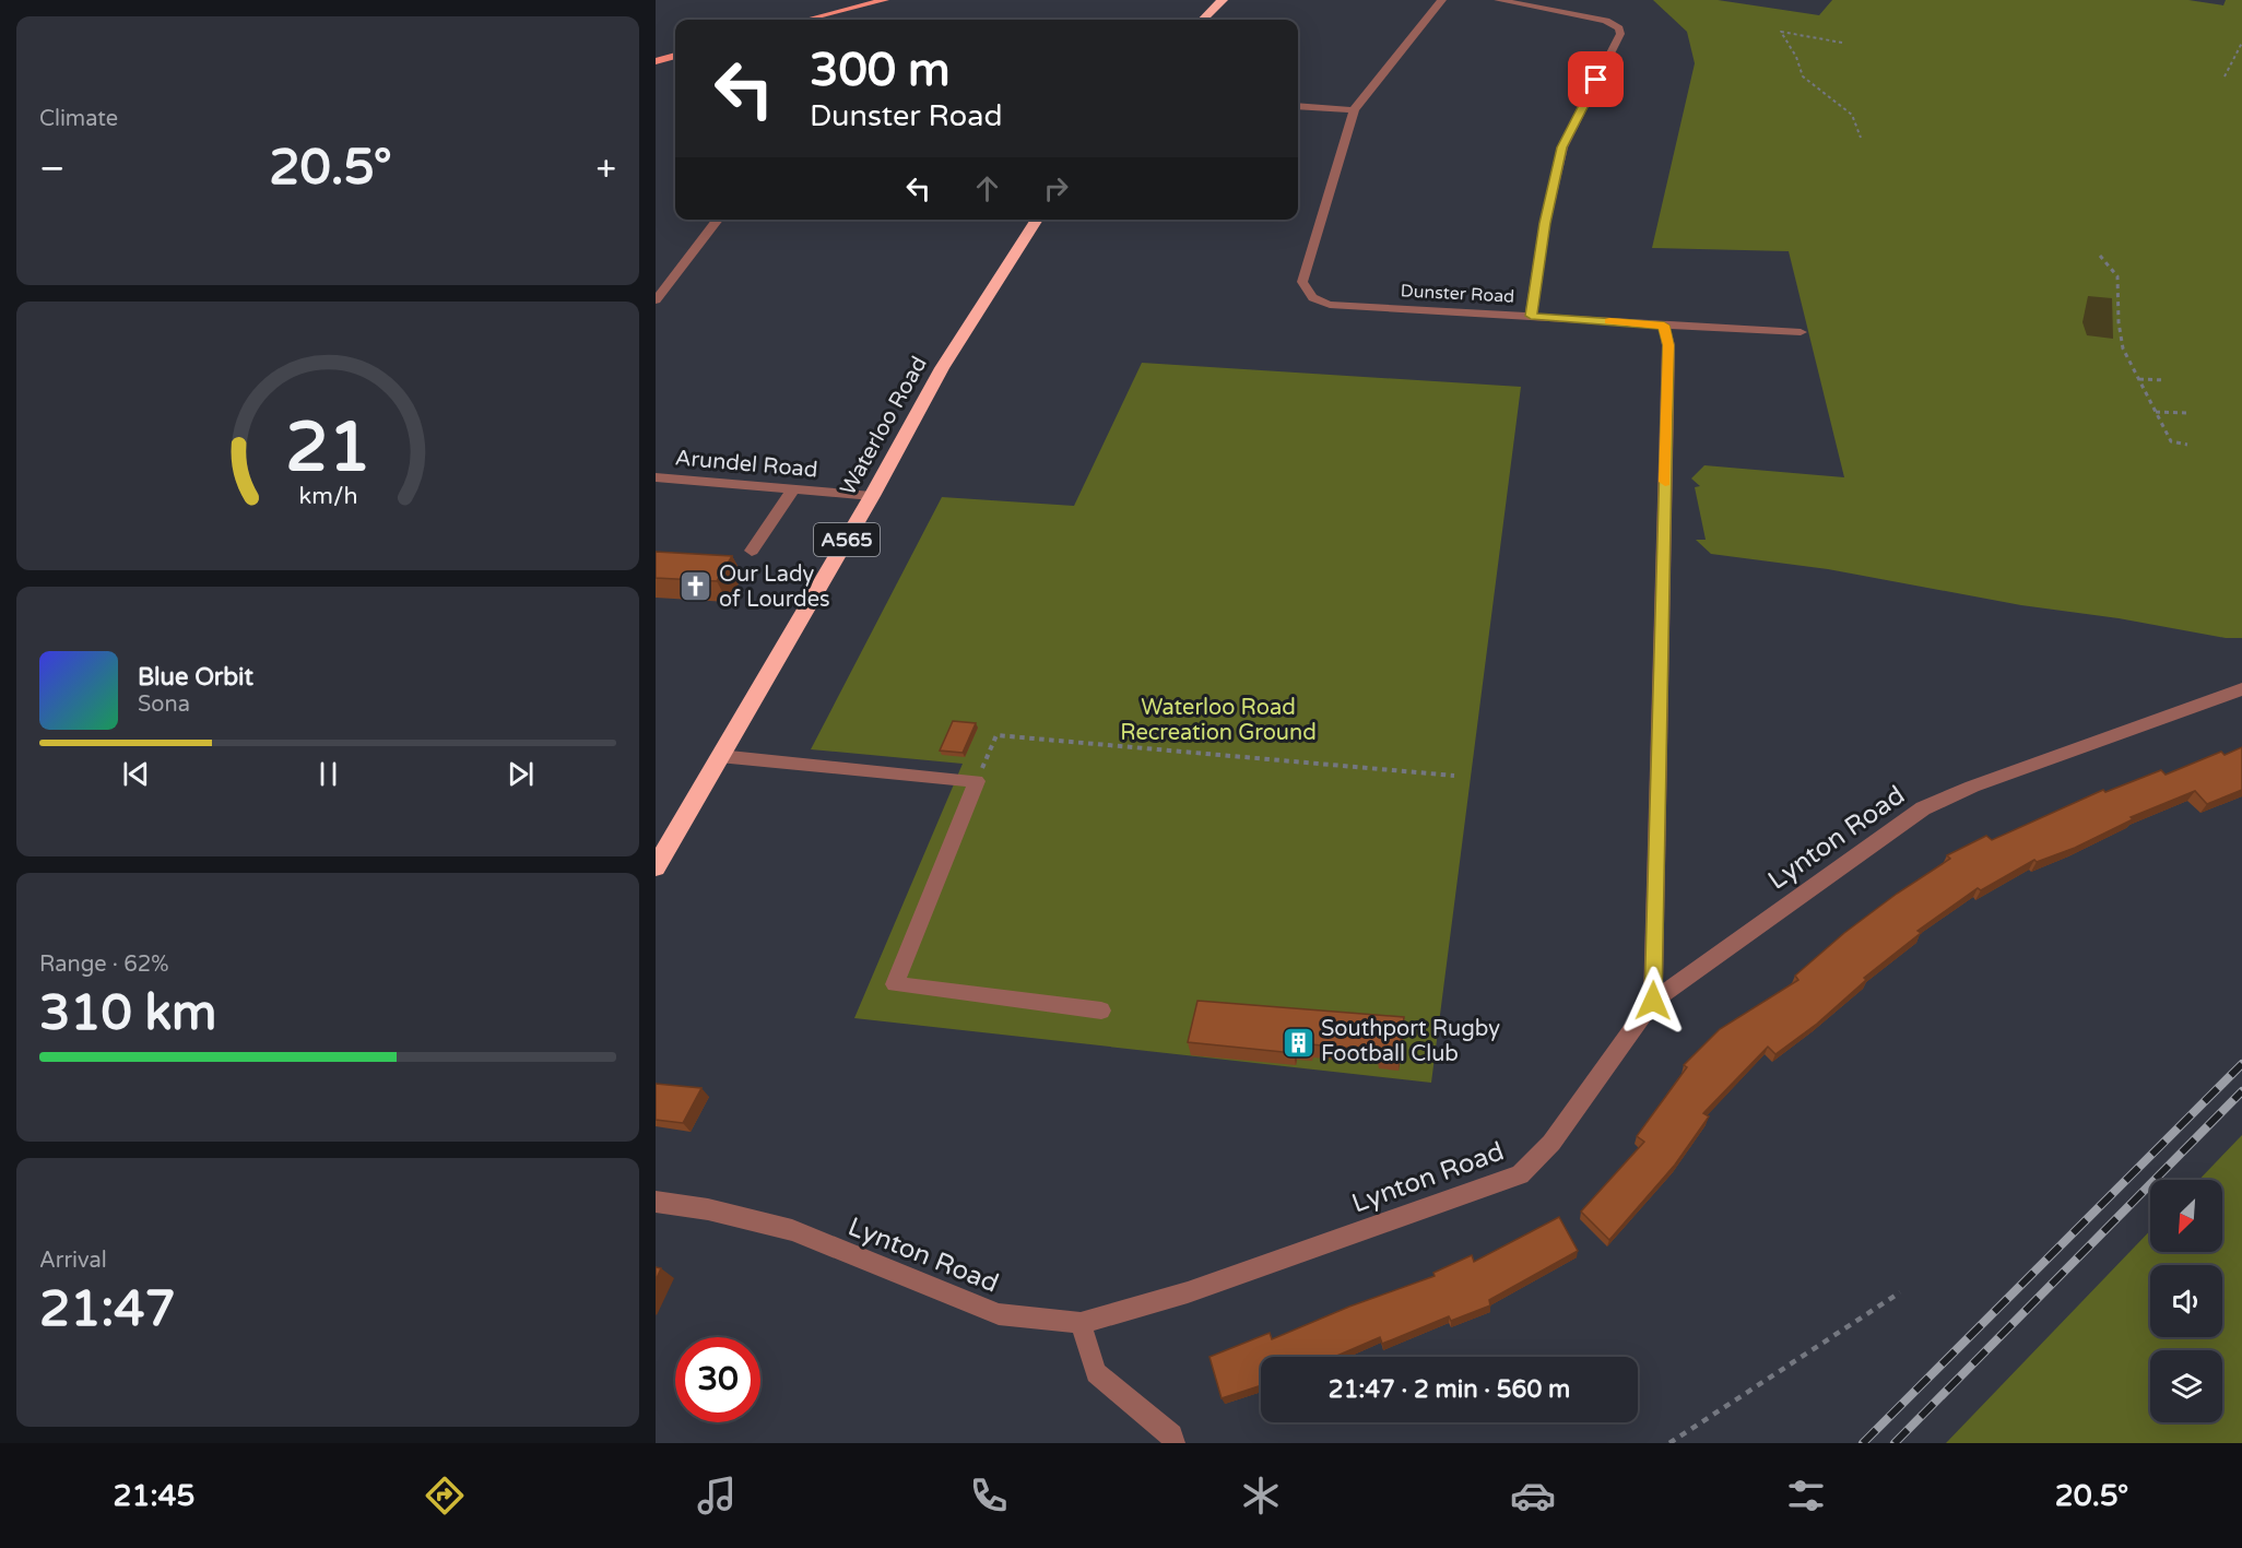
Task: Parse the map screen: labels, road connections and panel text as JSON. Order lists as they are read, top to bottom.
{
  "streets": {
    "highway": ["Waterloo Road", "A565"],
    "street": ["Dunster Road", "Arundel Road", "Lynton Road"]
  },
  "crossings": [
    ["Waterloo Road", "Arundel Road"]
  ],
  "parks": ["Waterloo Road Recreation Ground"],
  "places": {
    "church": ["Our Lady of Lourdes"],
    "building": ["Southport Rugby Football Club"]
  },
  "north": "bottom left",
  "page": {
    "tile": [
      "Climate",
      ["Range · 62%", "310 km"],
      ["Arrival", "21:47"]
    ],
    "turn": ["300 m", "Dunster Road"],
    "heat": ["−", "20.5°", "+"],
    "song": ["Blue Orbit", "Sona"],
    "limit": "30",
    "trip": "21:47 · 2 min · 560 m",
    "tabs": ["21:45", "20.5°"],
    "gauge": ["21", "km/h"]
  }
}
